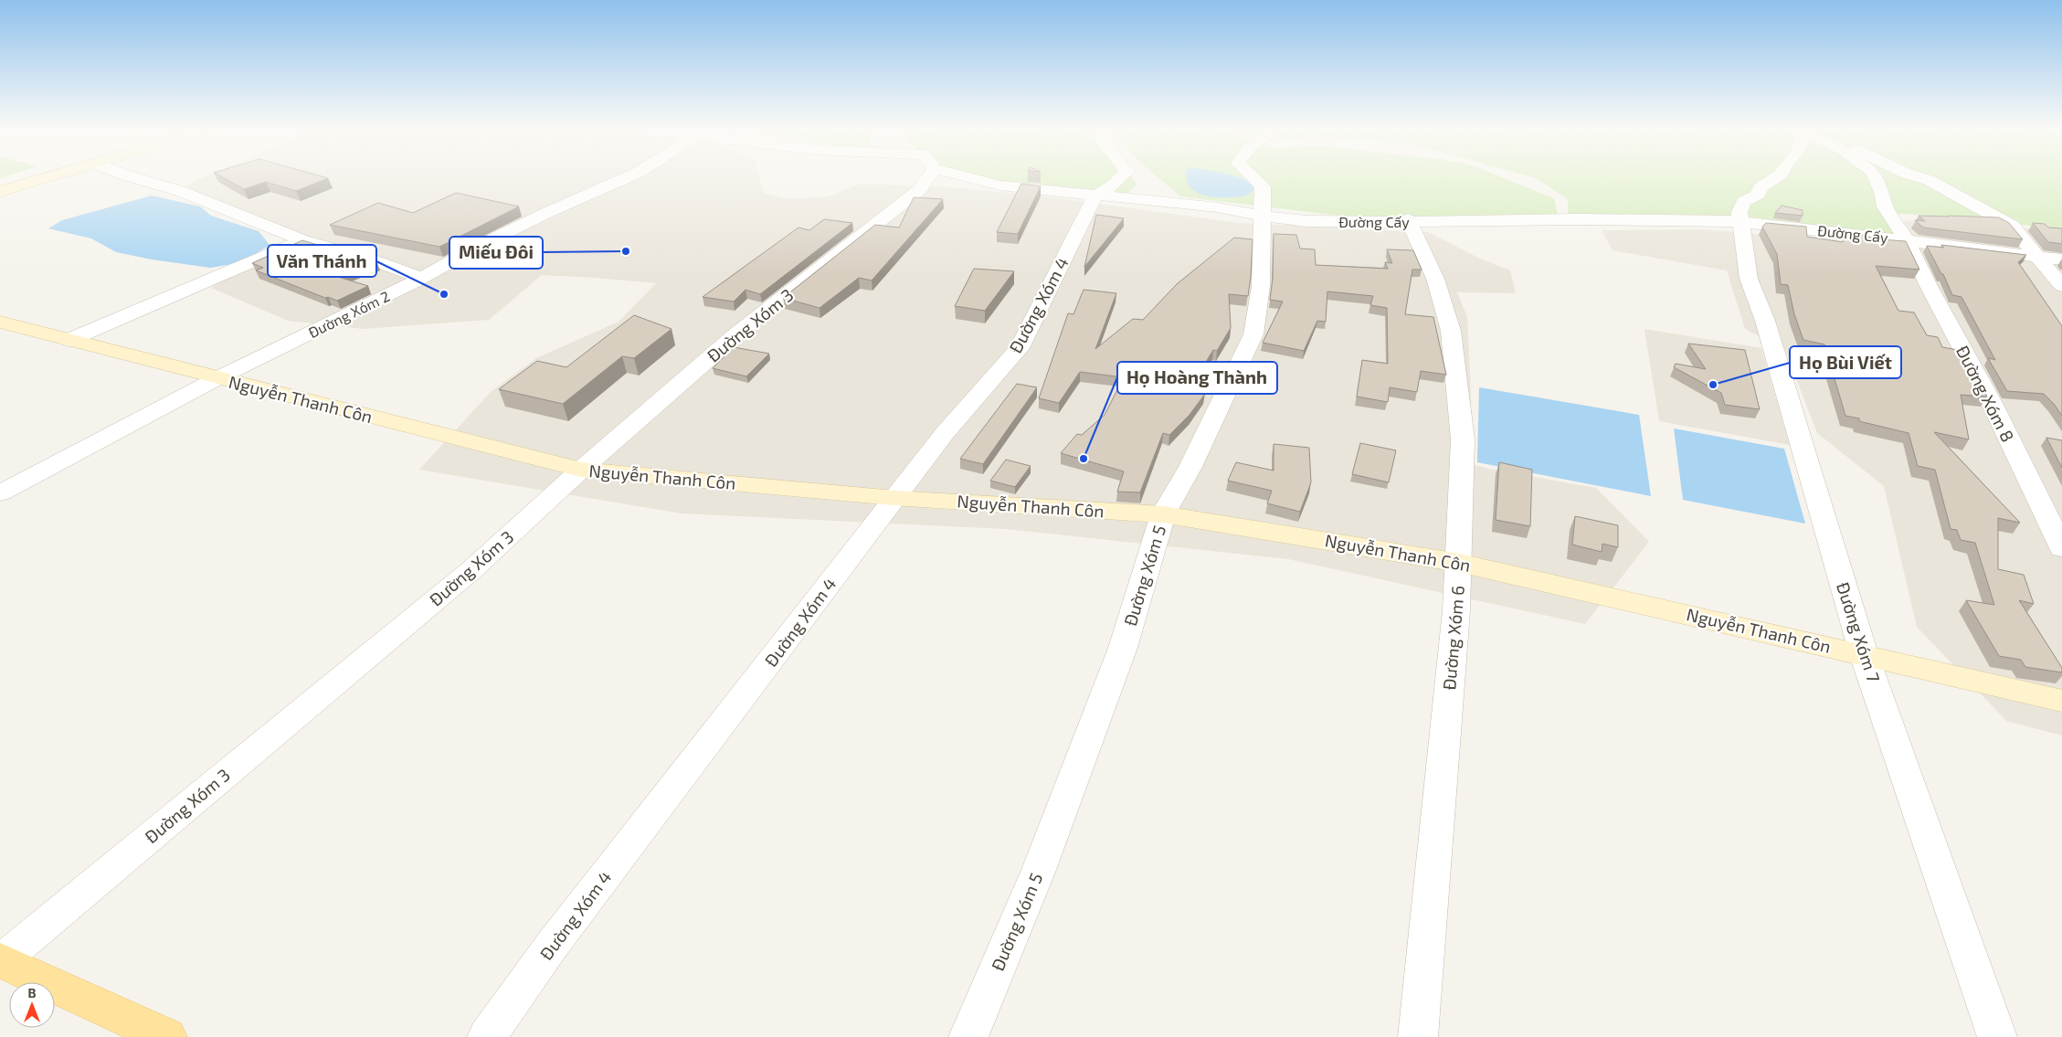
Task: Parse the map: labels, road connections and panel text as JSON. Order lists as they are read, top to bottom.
{
  "streets": {
    "street": [
      "Đường Cấy",
      "Đường Xóm 4",
      "Đường Xóm 2",
      "Đường Xóm 3",
      "Đường Xóm 8",
      "Nguyễn Thanh Côn",
      "Đường Xóm 5",
      "Đường Xóm 7",
      "Đường Xóm 6"
    ]
  },
  "crossings": [
    ["Đường Cấy", "Đường Xóm 4"],
    ["Đường Cấy", "Đường Xóm 8"],
    ["Đường Cấy", "Đường Xóm 5"],
    ["Đường Cấy", "Đường Xóm 7"],
    ["Đường Cấy", "Đường Xóm 6"],
    ["Đường Xóm 4", "Nguyễn Thanh Côn"],
    ["Đường Xóm 2", "Nguyễn Thanh Côn"],
    ["Đường Xóm 3", "Nguyễn Thanh Côn"],
    ["Nguyễn Thanh Côn", "Đường Xóm 5"],
    ["Nguyễn Thanh Côn", "Đường Xóm 7"],
    ["Nguyễn Thanh Côn", "Đường Xóm 6"]
  ],
  "places": [
    "Miếu Đôi",
    "Văn Thánh",
    "Họ Bùi Viết",
    "Họ Hoàng Thành"
  ],
  "north": "top"
}
